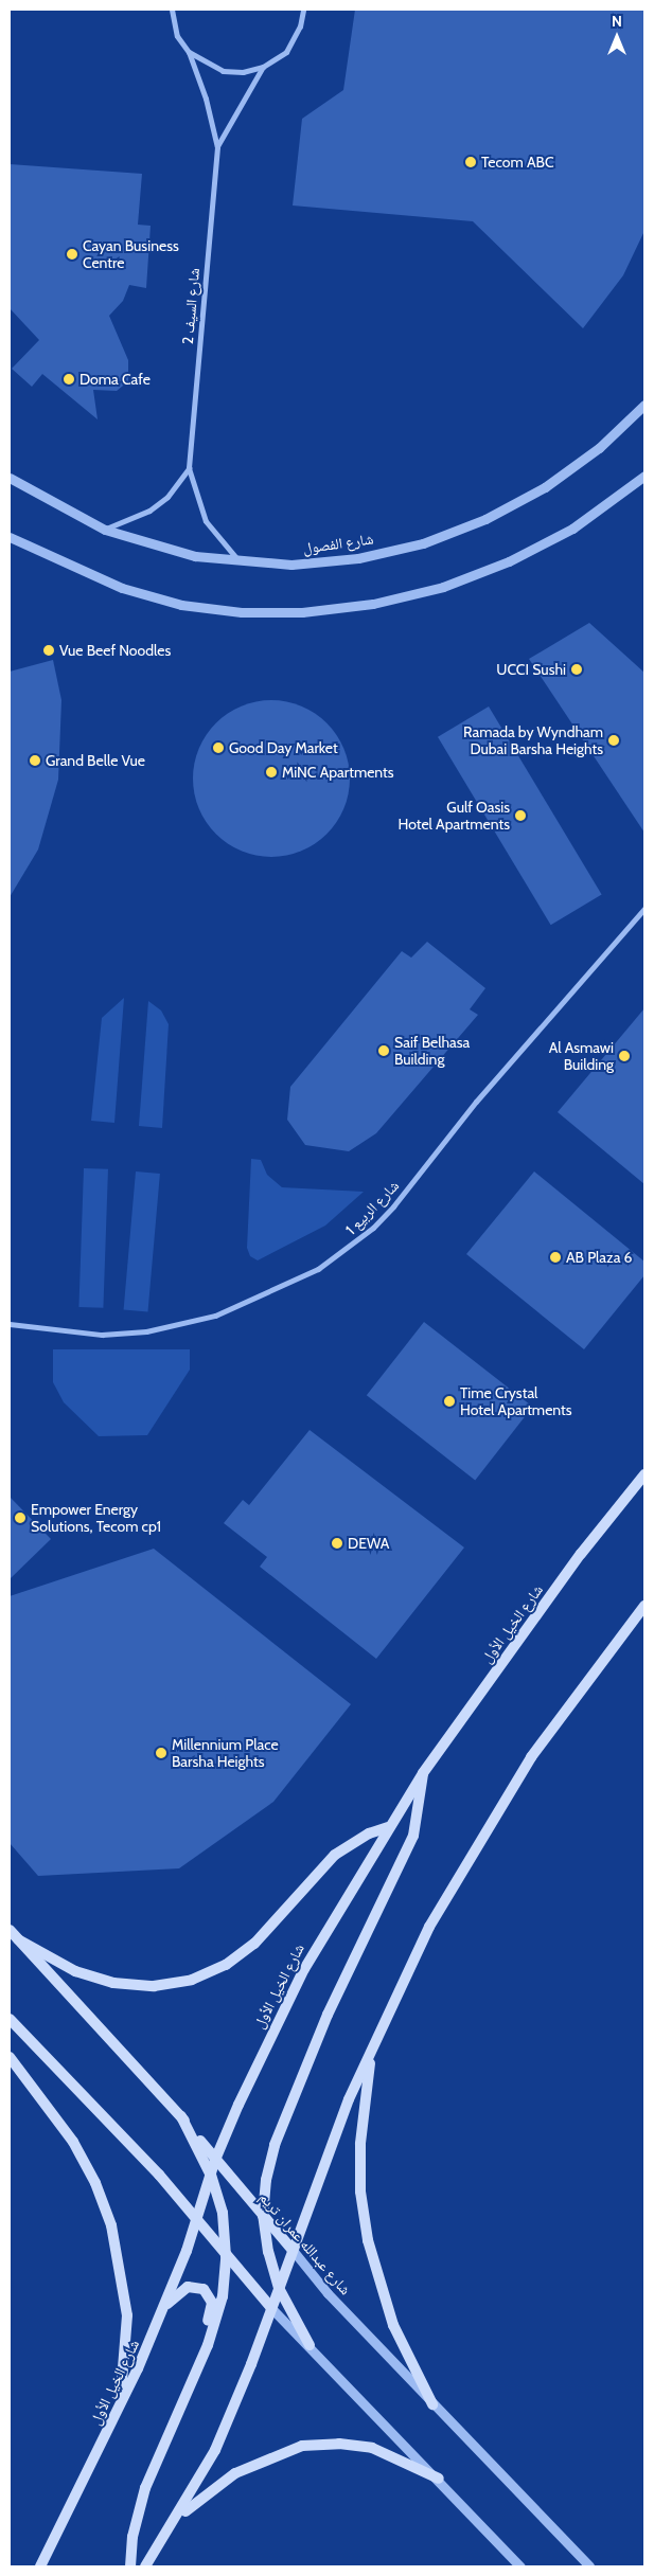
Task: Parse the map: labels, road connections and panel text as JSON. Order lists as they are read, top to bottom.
{
  "streets": {
    "main road": ["شارع الخيل الأول", "شارع عبدالله عمران تريم"],
    "street": ["شارع السيف 2", "شارع الفصول", "شارع الربيع 1"]
  },
  "crossings": [
    ["شارع السيف 2", "شارع الفصول"],
    ["شارع الخيل الأول", "شارع عبدالله عمران تريم"]
  ],
  "places": [
    "Tecom ABC",
    "Cayan Business Centre",
    "Doma Cafe",
    "Vue Beef Noodles",
    "UCCI Sushi",
    "Ramada by Wyndham Dubai Barsha Heights",
    "Good Day Market",
    "Grand Belle Vue",
    "MiNC Apartments",
    "Gulf Oasis Hotel Apartments",
    "Saif Belhasa Building",
    "Al Asmawi Building",
    "AB Plaza 6",
    "Time Crystal Hotel Apartments",
    "Empower Energy Solutions, Tecom cp1",
    "DEWA",
    "Millennium Place Barsha Heights"
  ],
  "north": "top"
}
